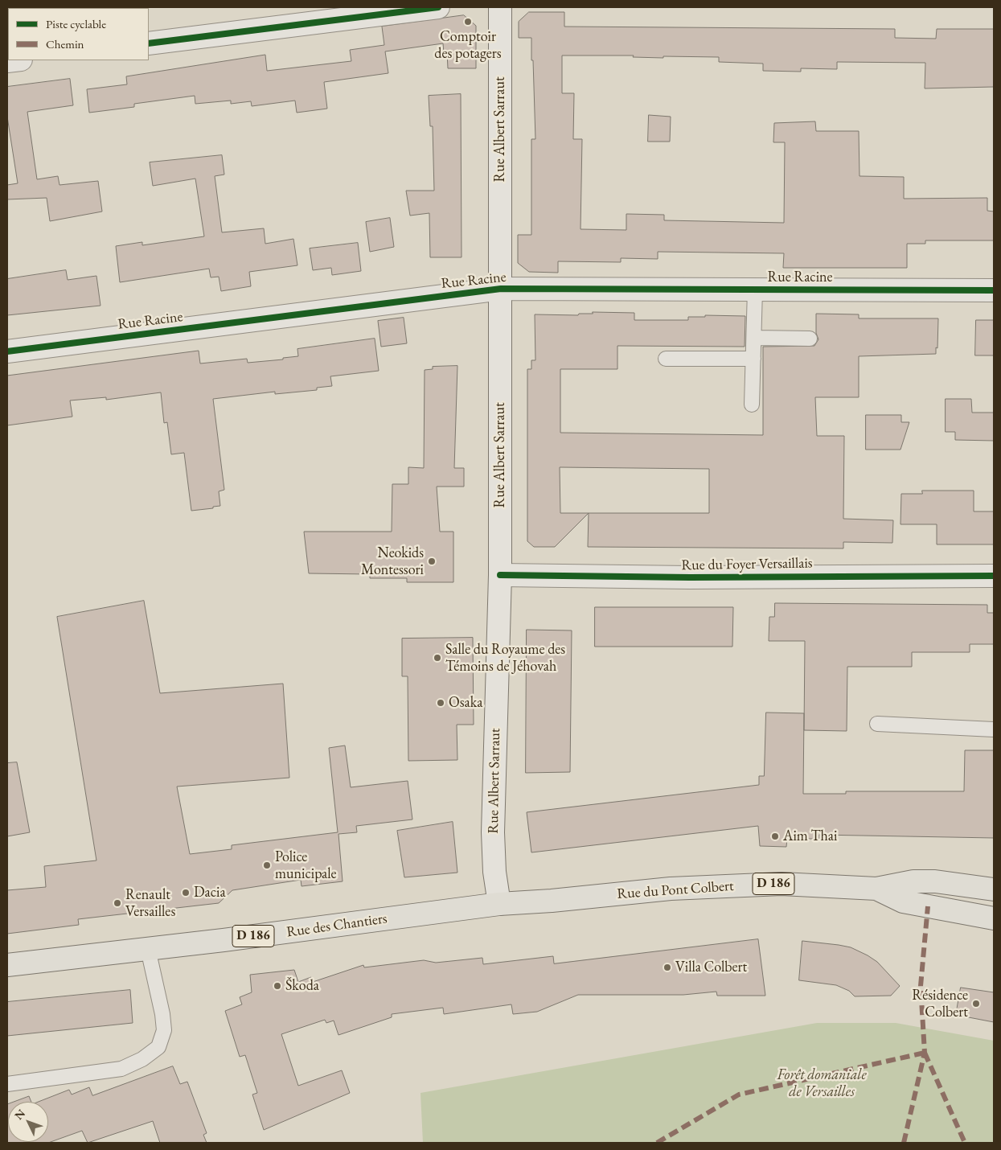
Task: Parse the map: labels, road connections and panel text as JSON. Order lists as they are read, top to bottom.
{
  "streets": {
    "main road": ["D 186", "Rue du Pont Colbert", "Rue des Chantiers"],
    "street": ["Rue Albert Sarraut", "Rue Racine", "Rue du Foyer Versaillais"]
  },
  "crossings": [
    ["Rue Albert Sarraut", "Rue Racine"],
    ["Rue Albert Sarraut", "Rue du Foyer Versaillais"],
    ["Rue Albert Sarraut", "Rue du Pont Colbert"],
    ["Rue Albert Sarraut", "Rue des Chantiers"],
    ["Rue du Pont Colbert", "Rue des Chantiers"]
  ],
  "parks": ["Forêt domaniale de Versailles"],
  "places": [
    "Comptoir des potagers",
    "Neokids Montessori",
    "Salle du Royaume des Témoins de Jéhovah",
    "Osaka",
    "Aim Thai",
    "Police municipale",
    "Dacia",
    "Renault Versailles",
    "Villa Colbert",
    "Škoda",
    "Résidence Colbert"
  ],
  "legend": ["Piste cyclable", "Chemin"],
  "north": "top left"
}
